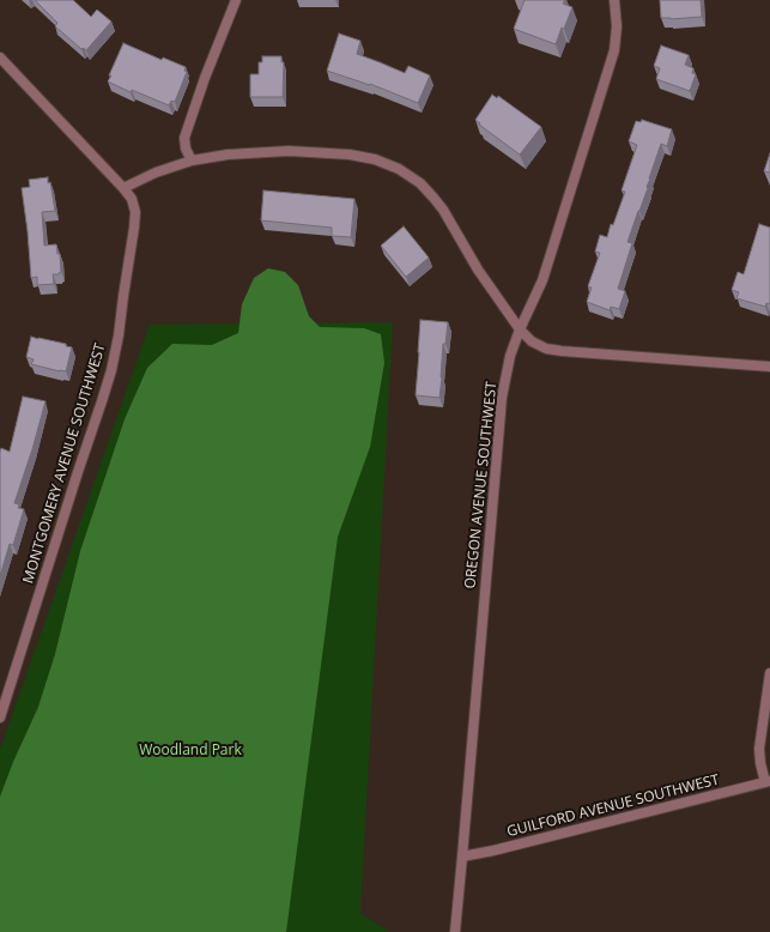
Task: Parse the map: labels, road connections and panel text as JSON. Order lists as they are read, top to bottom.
{
  "streets": {
    "street": ["MONTGOMERY AVENUE SOUTHWEST", "OREGON AVENUE SOUTHWEST", "GUILFORD AVENUE SOUTHWEST"]
  },
  "crossings": [
    ["OREGON AVENUE SOUTHWEST", "GUILFORD AVENUE SOUTHWEST"]
  ],
  "parks": ["Woodland Park"]
}
